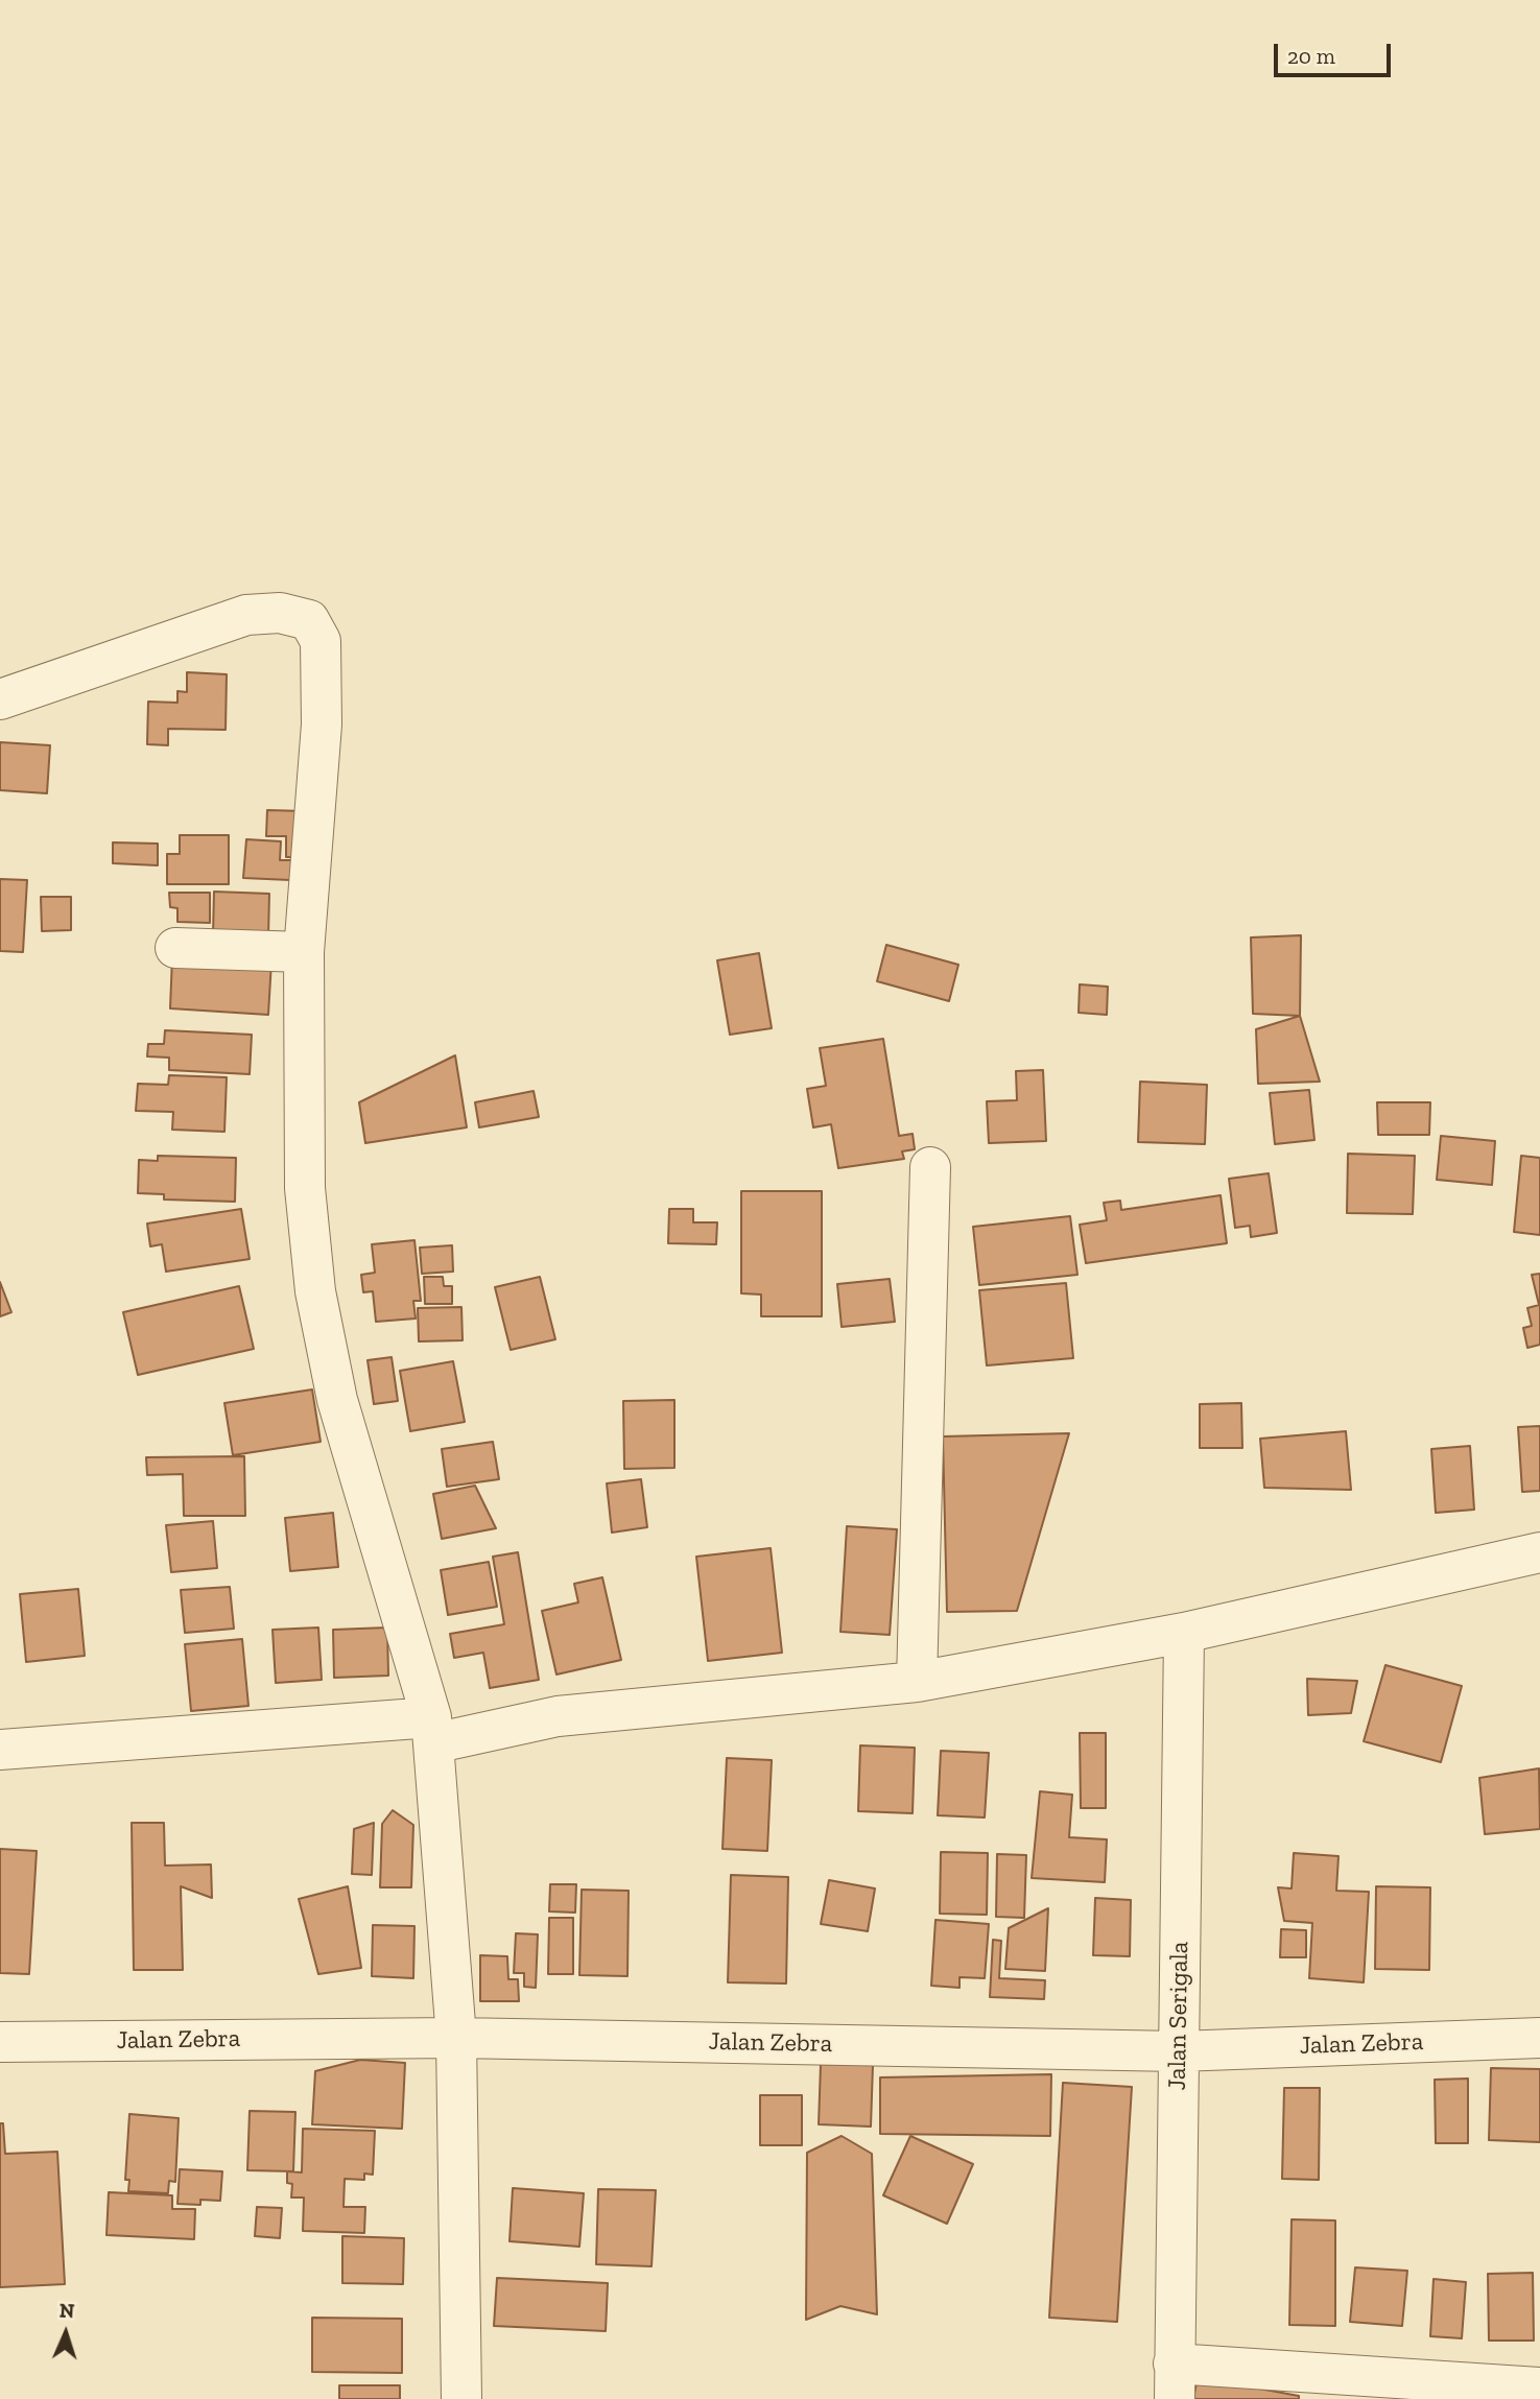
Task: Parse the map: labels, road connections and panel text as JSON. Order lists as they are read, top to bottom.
{
  "streets": {
    "street": ["Jalan Serigala", "Jalan Zebra"]
  },
  "crossings": [
    ["Jalan Serigala", "Jalan Zebra"]
  ],
  "scale_bar": "20 m",
  "north": "top"
}
